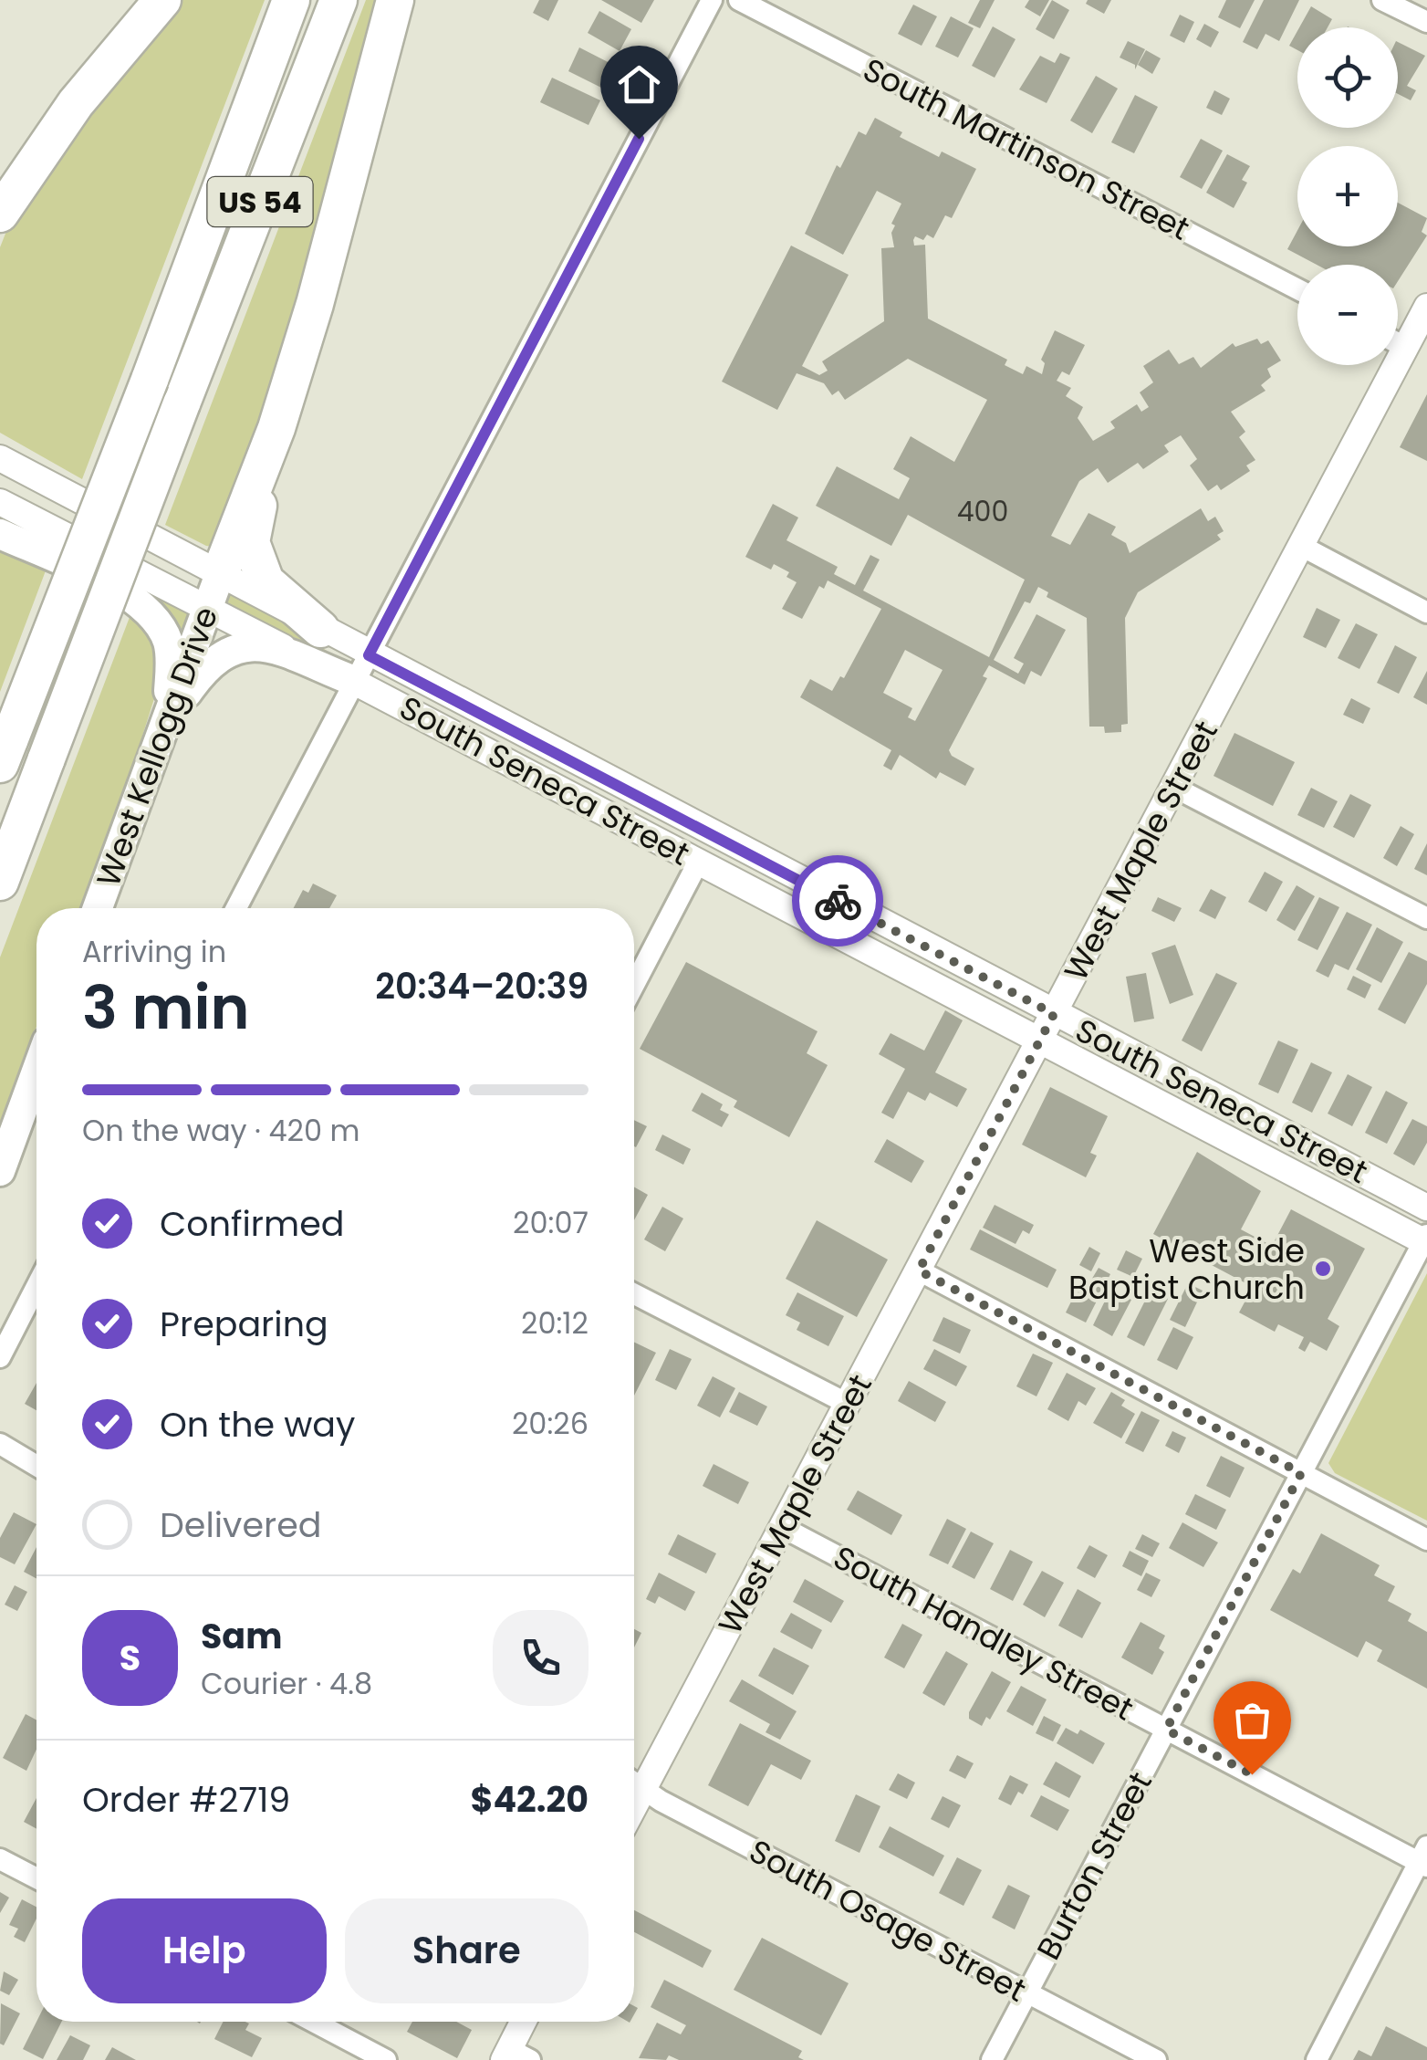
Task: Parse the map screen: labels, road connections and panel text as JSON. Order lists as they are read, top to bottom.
{
  "streets": {
    "highway": ["US 54"],
    "main road": ["West Kellogg Drive"],
    "street": [
      "South Martinson Street",
      "South Seneca Street",
      "West Maple Street",
      "South Handley Street",
      "Burton Street",
      "South Osage Street"
    ]
  },
  "crossings": [
    ["West Kellogg Drive", "South Seneca Street"],
    ["South Seneca Street", "West Maple Street"],
    ["South Seneca Street", "Burton Street"],
    ["West Maple Street", "South Handley Street"],
    ["South Handley Street", "Burton Street"],
    ["Burton Street", "South Osage Street"]
  ],
  "places": ["West Side Baptist Church"],
  "house_numbers": ["400"],
  "page": {
    "map_buttons": ["+", "−"],
    "heading": ["3 min", "Arriving in", "20:34–20:39"],
    "panel": [
      "Sam",
      "Courier · 4.8",
      "Order #2719",
      "$42.20"
    ],
    "bar": "On the way · 420 m",
    "list": [
      ["Confirmed", "20:07"],
      ["Preparing", "20:12"],
      ["On the way", "20:26"],
      "Delivered"
    ],
    "round": "S",
    "buttons": ["Help", "Share"]
  }
}
